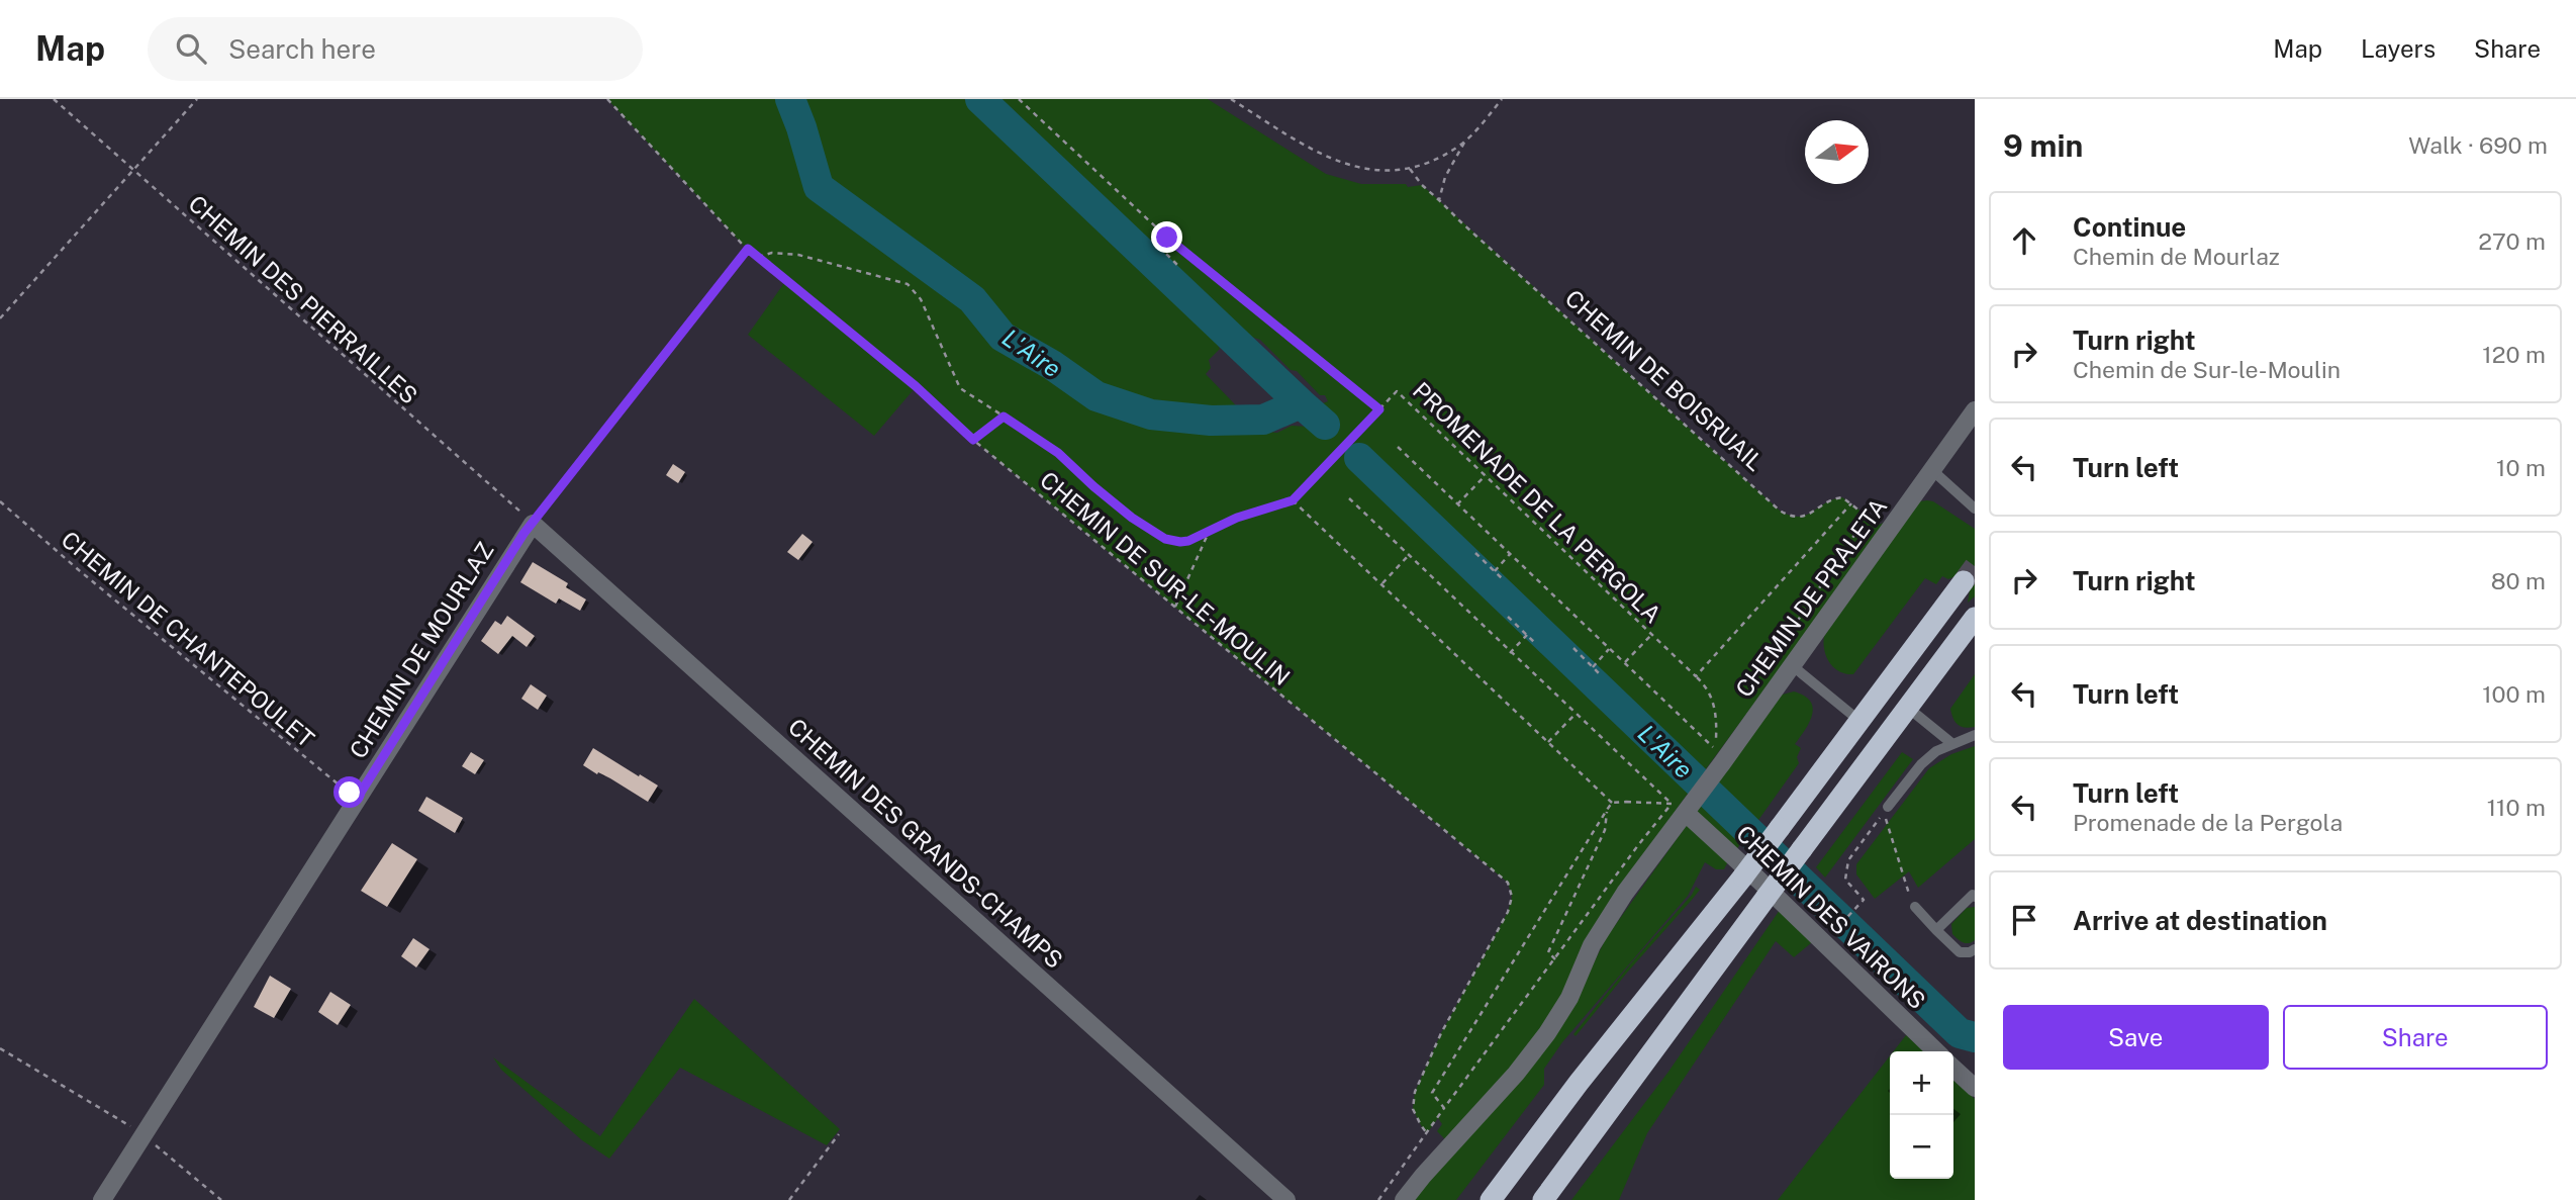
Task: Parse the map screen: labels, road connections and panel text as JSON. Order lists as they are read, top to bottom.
{
  "streets": {
    "street": [
      "CHEMIN DE PRALETA",
      "CHEMIN DE MOURLAZ",
      "CHEMIN DES GRANDS-CHAMPS",
      "CHEMIN DES VAIRONS"
    ],
    "path": [
      "CHEMIN DES PIERRAILLES",
      "CHEMIN DE BOISRUAIL",
      "PROMENADE DE LA PERGOLA",
      "CHEMIN DE SUR-LE-MOULIN",
      "CHEMIN DE CHANTEPOULET"
    ]
  },
  "crossings": [
    ["CHEMIN DES PIERRAILLES", "CHEMIN DE MOURLAZ"],
    ["CHEMIN DES PIERRAILLES", "CHEMIN DES GRANDS-CHAMPS"],
    ["CHEMIN DE PRALETA", "CHEMIN DES VAIRONS"],
    ["CHEMIN DE CHANTEPOULET", "CHEMIN DE MOURLAZ"],
    ["CHEMIN DE MOURLAZ", "CHEMIN DES GRANDS-CHAMPS"]
  ],
  "water": ["L'Aire"],
  "north": "right",
  "page": {
    "header": "Map",
    "search": "Search here",
    "nav": ["Map", "Layers", "Share"],
    "heading": ["9 min", "Walk · 690 m"],
    "list": [
      ["Continue", "Chemin de Mourlaz", "270 m"],
      ["Turn right", "Chemin de Sur-le-Moulin", "120 m"],
      ["Turn left", "10 m"],
      ["Turn right", "80 m"],
      ["Turn left", "100 m"],
      ["Turn left", "Promenade de la Pergola", "110 m"],
      "Arrive at destination"
    ],
    "buttons": ["Save", "Share"],
    "map_buttons": ["+", "−"]
  }
}
